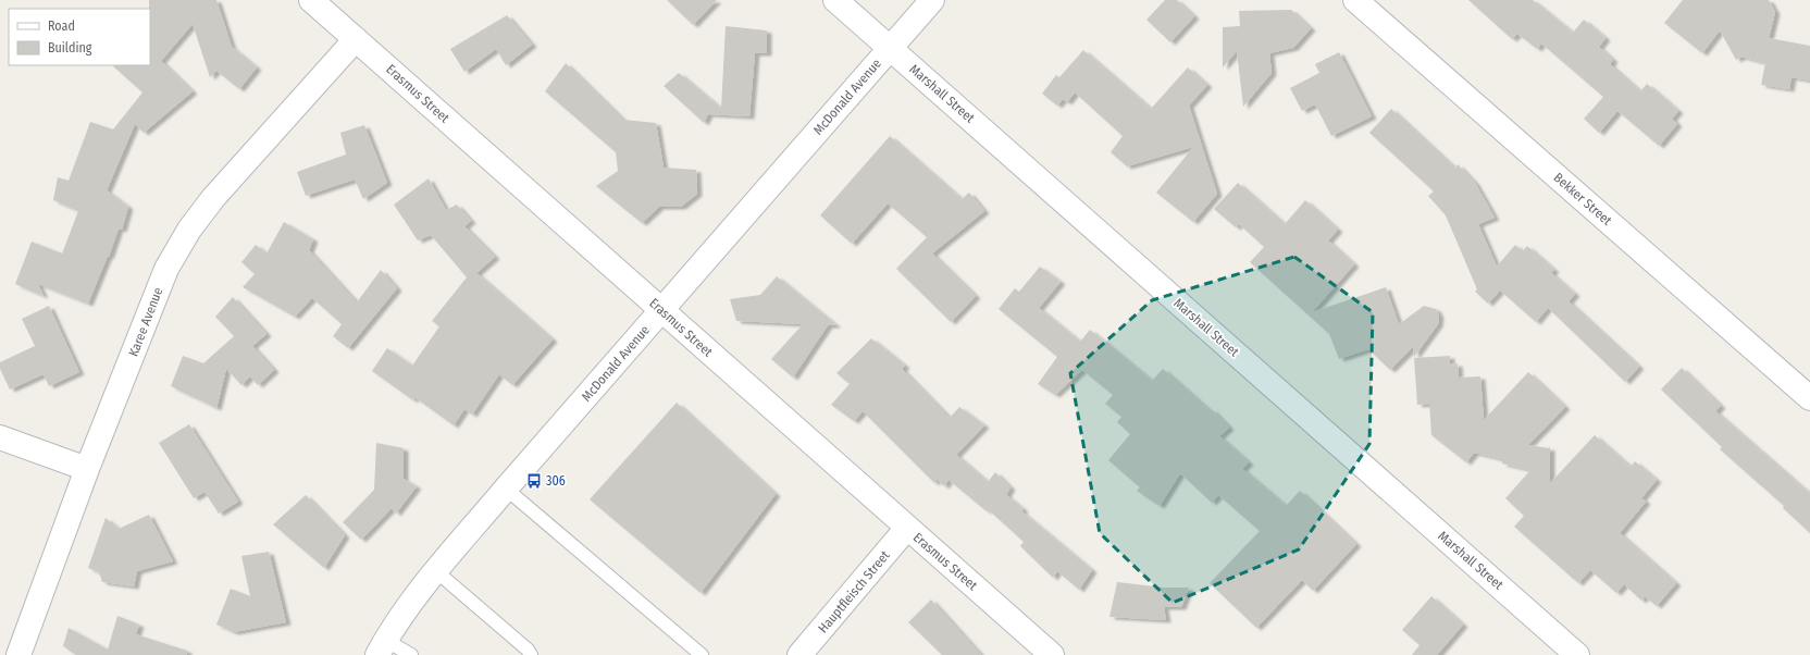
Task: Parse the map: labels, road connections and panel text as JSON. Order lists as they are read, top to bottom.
{
  "streets": {
    "street": [
      "Erasmus Street",
      "Marshall Street",
      "McDonald Avenue",
      "Bekker Street",
      "Karee Avenue",
      "Hauptfleisch Street"
    ]
  },
  "crossings": [
    ["Erasmus Street", "McDonald Avenue"],
    ["Erasmus Street", "Karee Avenue"],
    ["Erasmus Street", "Hauptfleisch Street"],
    ["Marshall Street", "McDonald Avenue"]
  ],
  "places": {
    "bus stop": ["306"]
  },
  "legend": ["Road", "Building"]
}
